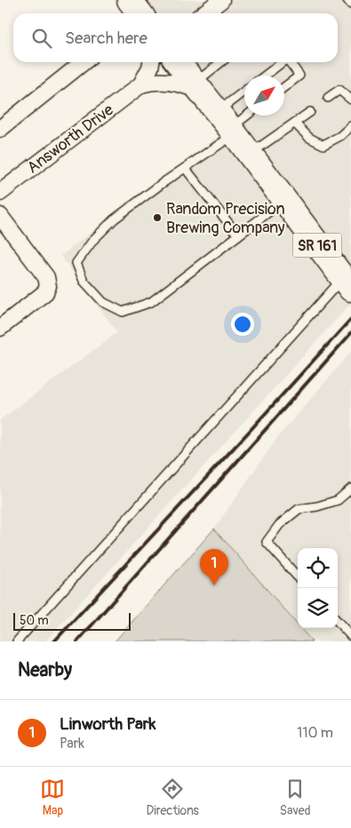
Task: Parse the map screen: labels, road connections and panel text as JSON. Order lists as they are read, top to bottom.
{
  "streets": {
    "main road": ["SR 161"],
    "street": ["Answorth Drive"]
  },
  "crossings": [
    ["Answorth Drive", "SR 161"]
  ],
  "places": ["Random Precision Brewing Company"],
  "scale_bar": "50 m",
  "north": "top right",
  "page": {
    "search": "Search here",
    "pins": "1",
    "scale": "50 m",
    "heading": "Nearby",
    "list": [
      {
        "mark": "1",
        "name": "Linworth Park",
        "note": "Park",
        "value": "110 m"
      }
    ],
    "nav": ["Map", "Directions", "Saved"]
  }
}
